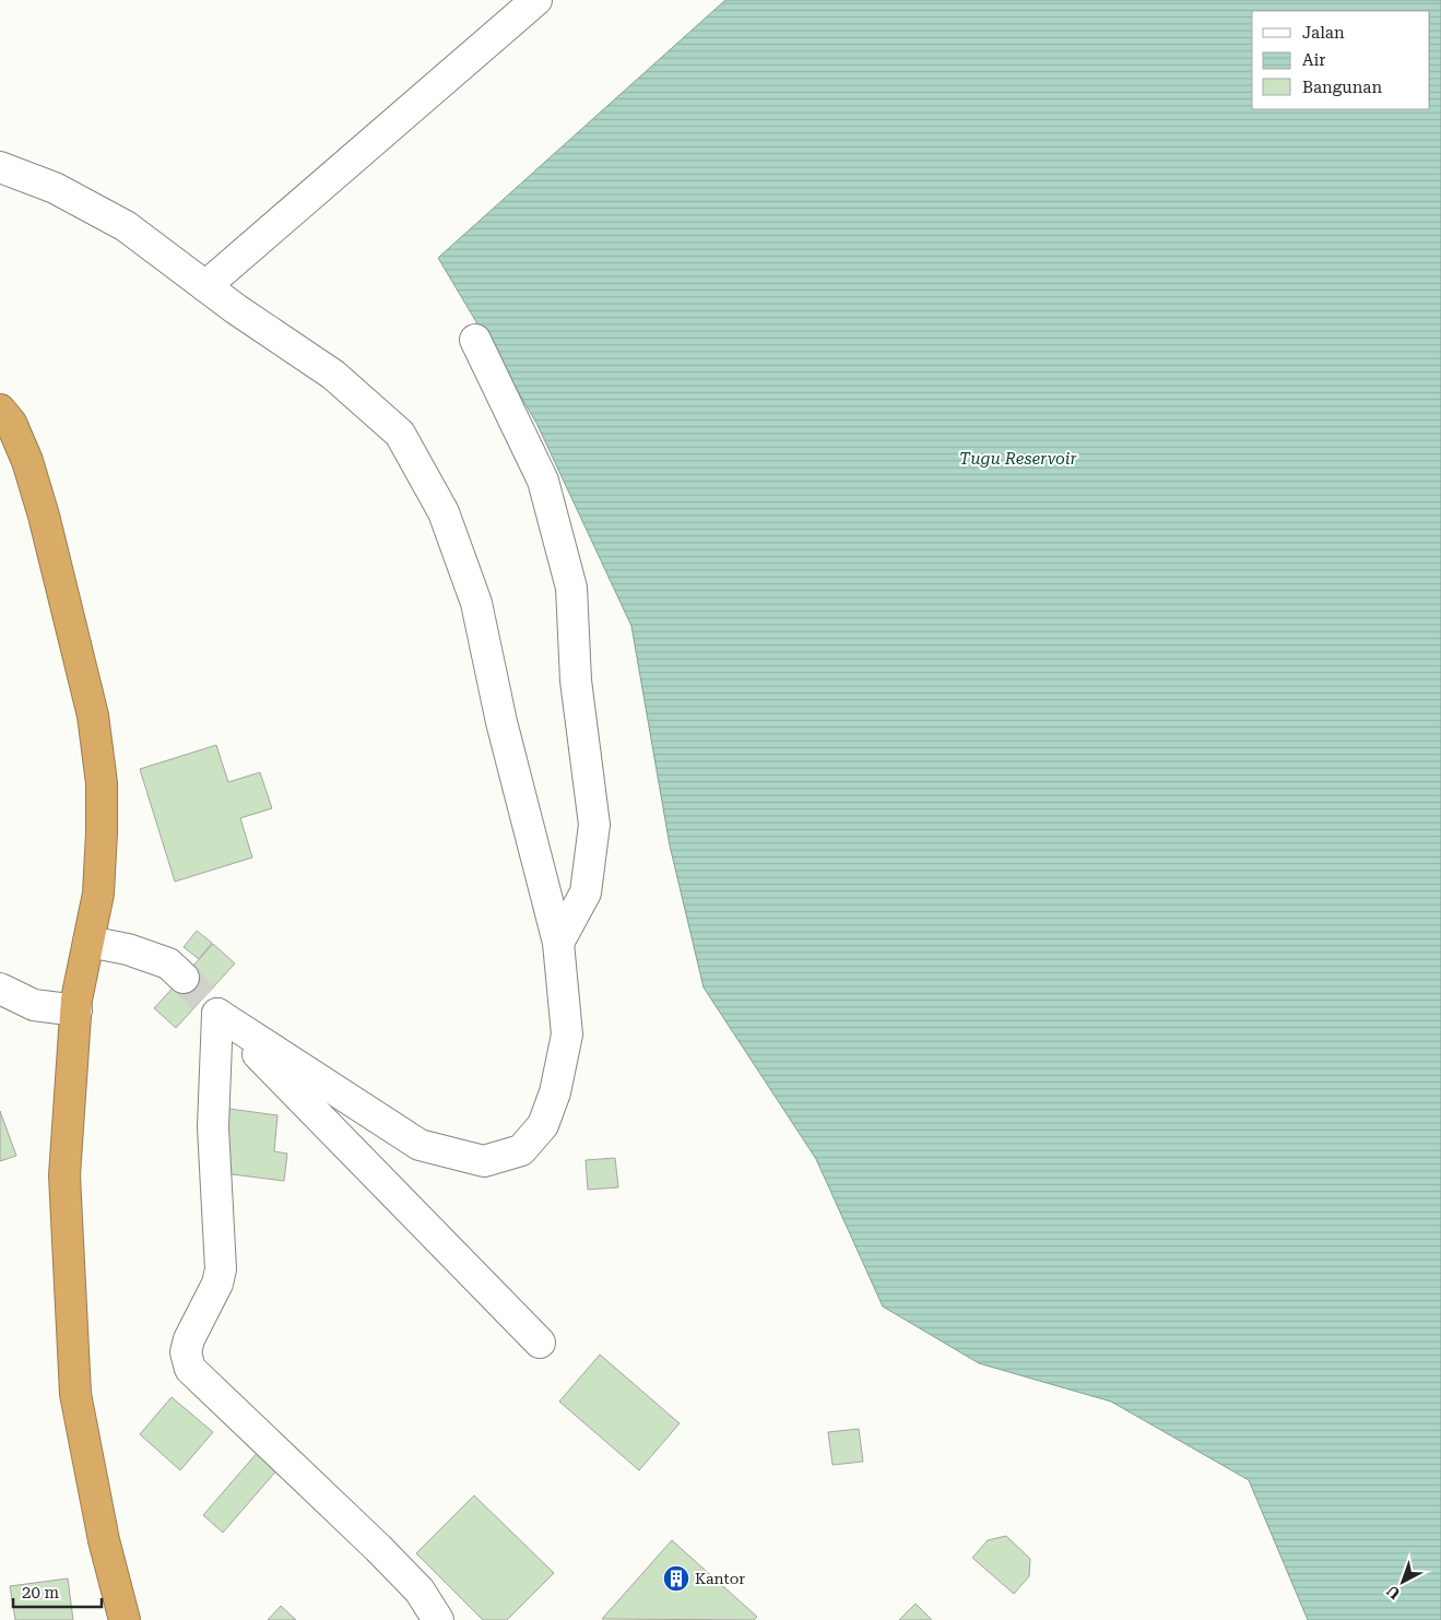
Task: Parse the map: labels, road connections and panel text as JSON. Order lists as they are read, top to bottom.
{
  "water": ["Tugu Reservoir"],
  "places": {
    "building": ["Kantor"]
  },
  "legend": ["Jalan", "Air", "Bangunan"],
  "scale_bar": "20 m",
  "north": "bottom left"
}
